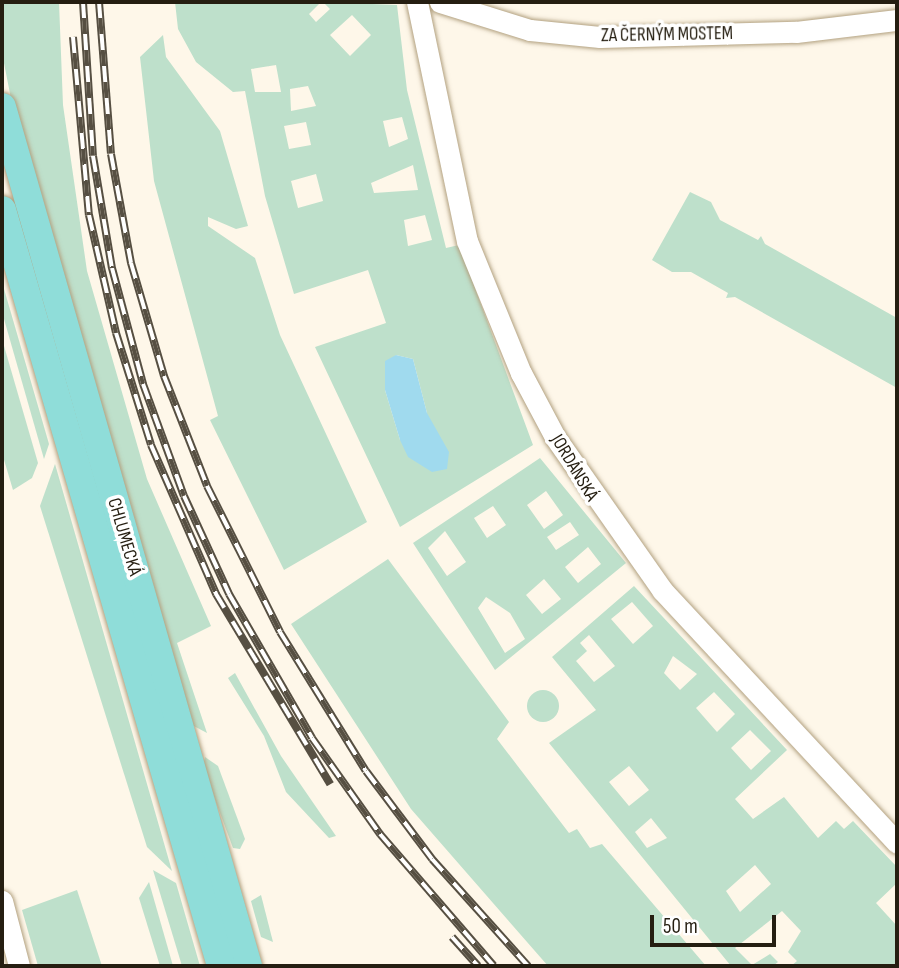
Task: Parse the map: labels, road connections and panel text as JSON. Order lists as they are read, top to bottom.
{
  "streets": {
    "main road": ["CHLUMECKÁ"],
    "street": ["ZA ČERNÝM MOSTEM", "JORDÁNSKÁ"]
  },
  "scale_bar": "50 m"
}
